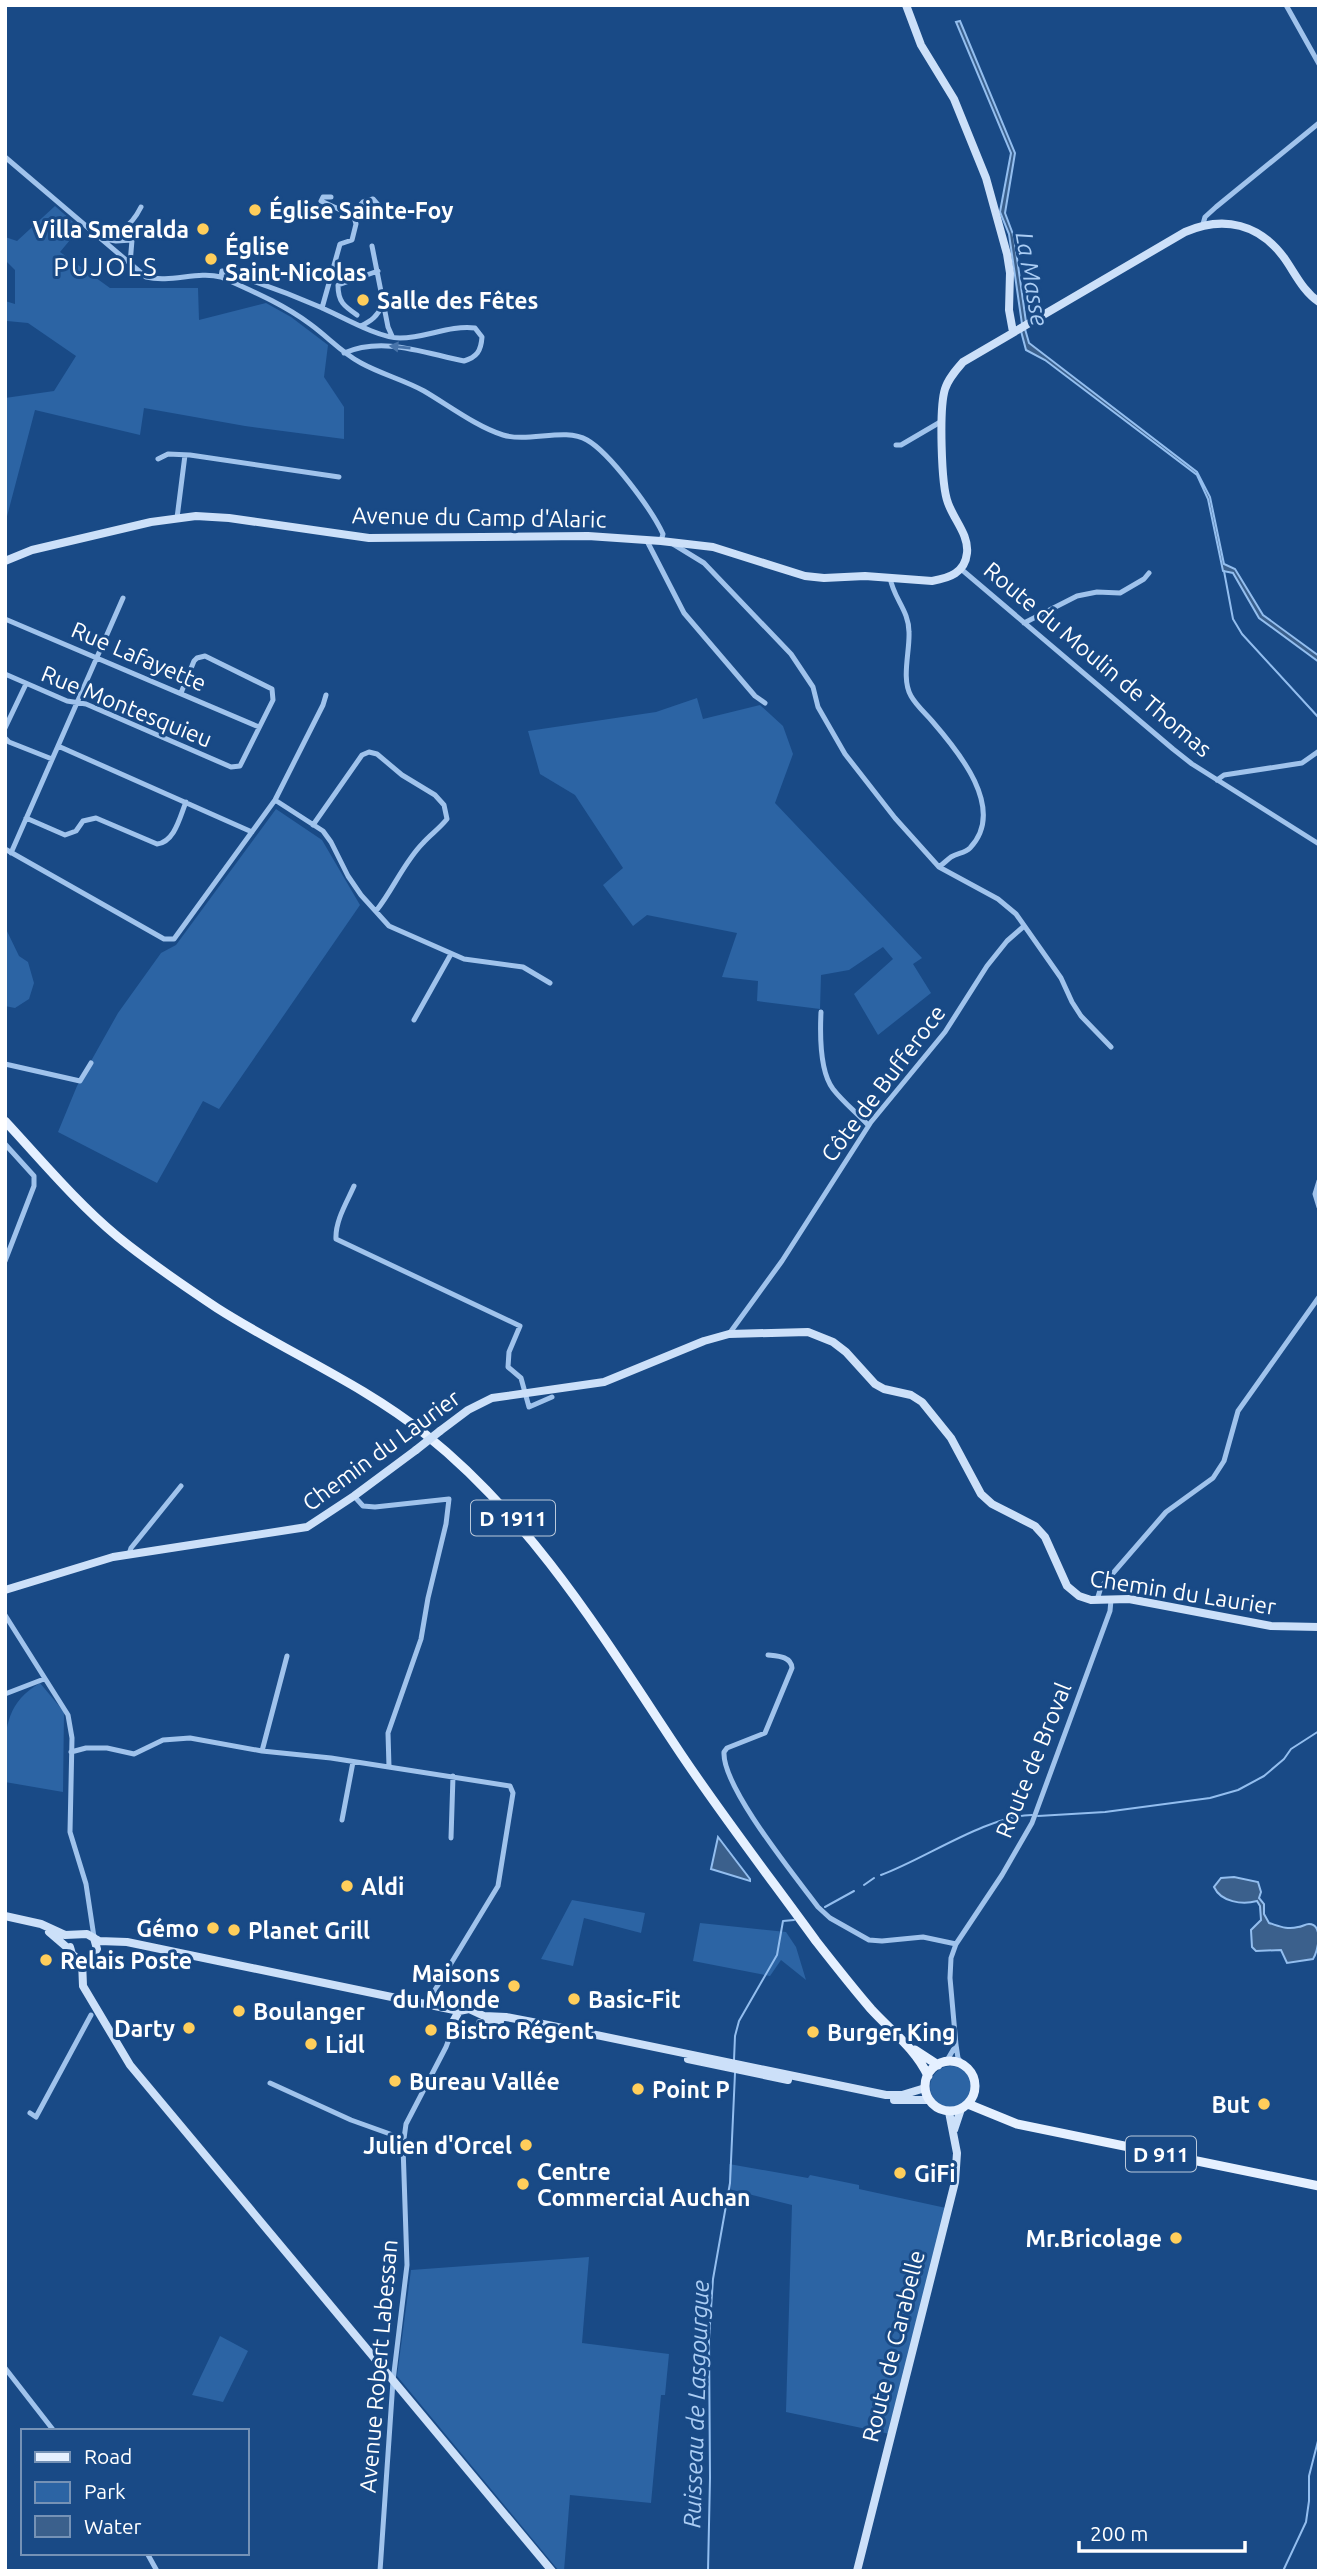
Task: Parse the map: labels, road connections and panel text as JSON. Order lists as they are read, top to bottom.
{
  "streets": {
    "main road": [
      "Avenue du Camp d'Alaric",
      "Chemin du Laurier",
      "D 1911",
      "D 911",
      "Route de Carabelle"
    ],
    "street": [
      "Rue Lafayette",
      "Route du Moulin de Thomas",
      "Rue Montesquieu",
      "Côte de Bufferoce",
      "Route de Broval",
      "Avenue Robert Labessan"
    ]
  },
  "crossings": [
    ["Avenue du Camp d'Alaric", "Route du Moulin de Thomas"],
    ["Rue Lafayette", "Rue Montesquieu"],
    ["Côte de Bufferoce", "Chemin du Laurier"],
    ["Chemin du Laurier", "Route de Broval"],
    ["D 1911", "Route de Broval"],
    ["D 1911", "D 911"],
    ["D 1911", "Route de Carabelle"],
    ["Route de Broval", "D 911"],
    ["Route de Broval", "Route de Carabelle"],
    ["D 911", "Route de Carabelle"]
  ],
  "districts": ["PUJOLS"],
  "water": ["La Masse", "Ruisseau de Lasgourgue"],
  "places": [
    "Église Sainte-Foy",
    "Villa Smeralda",
    "Église Saint-Nicolas",
    "Salle des Fêtes",
    "Aldi",
    "Gémo",
    "Planet Grill",
    "Relais Poste",
    "Maisons du Monde",
    "Basic-Fit",
    "Boulanger",
    "Darty",
    "Bistro Régent",
    "Burger King",
    "Lidl",
    "Bureau Vallée",
    "Point P",
    "But",
    "Julien d'Orcel",
    "GiFi",
    "Centre Commercial Auchan",
    "Mr.Bricolage"
  ],
  "legend": ["Road", "Park", "Water"],
  "scale_bar": "200 m"
}
